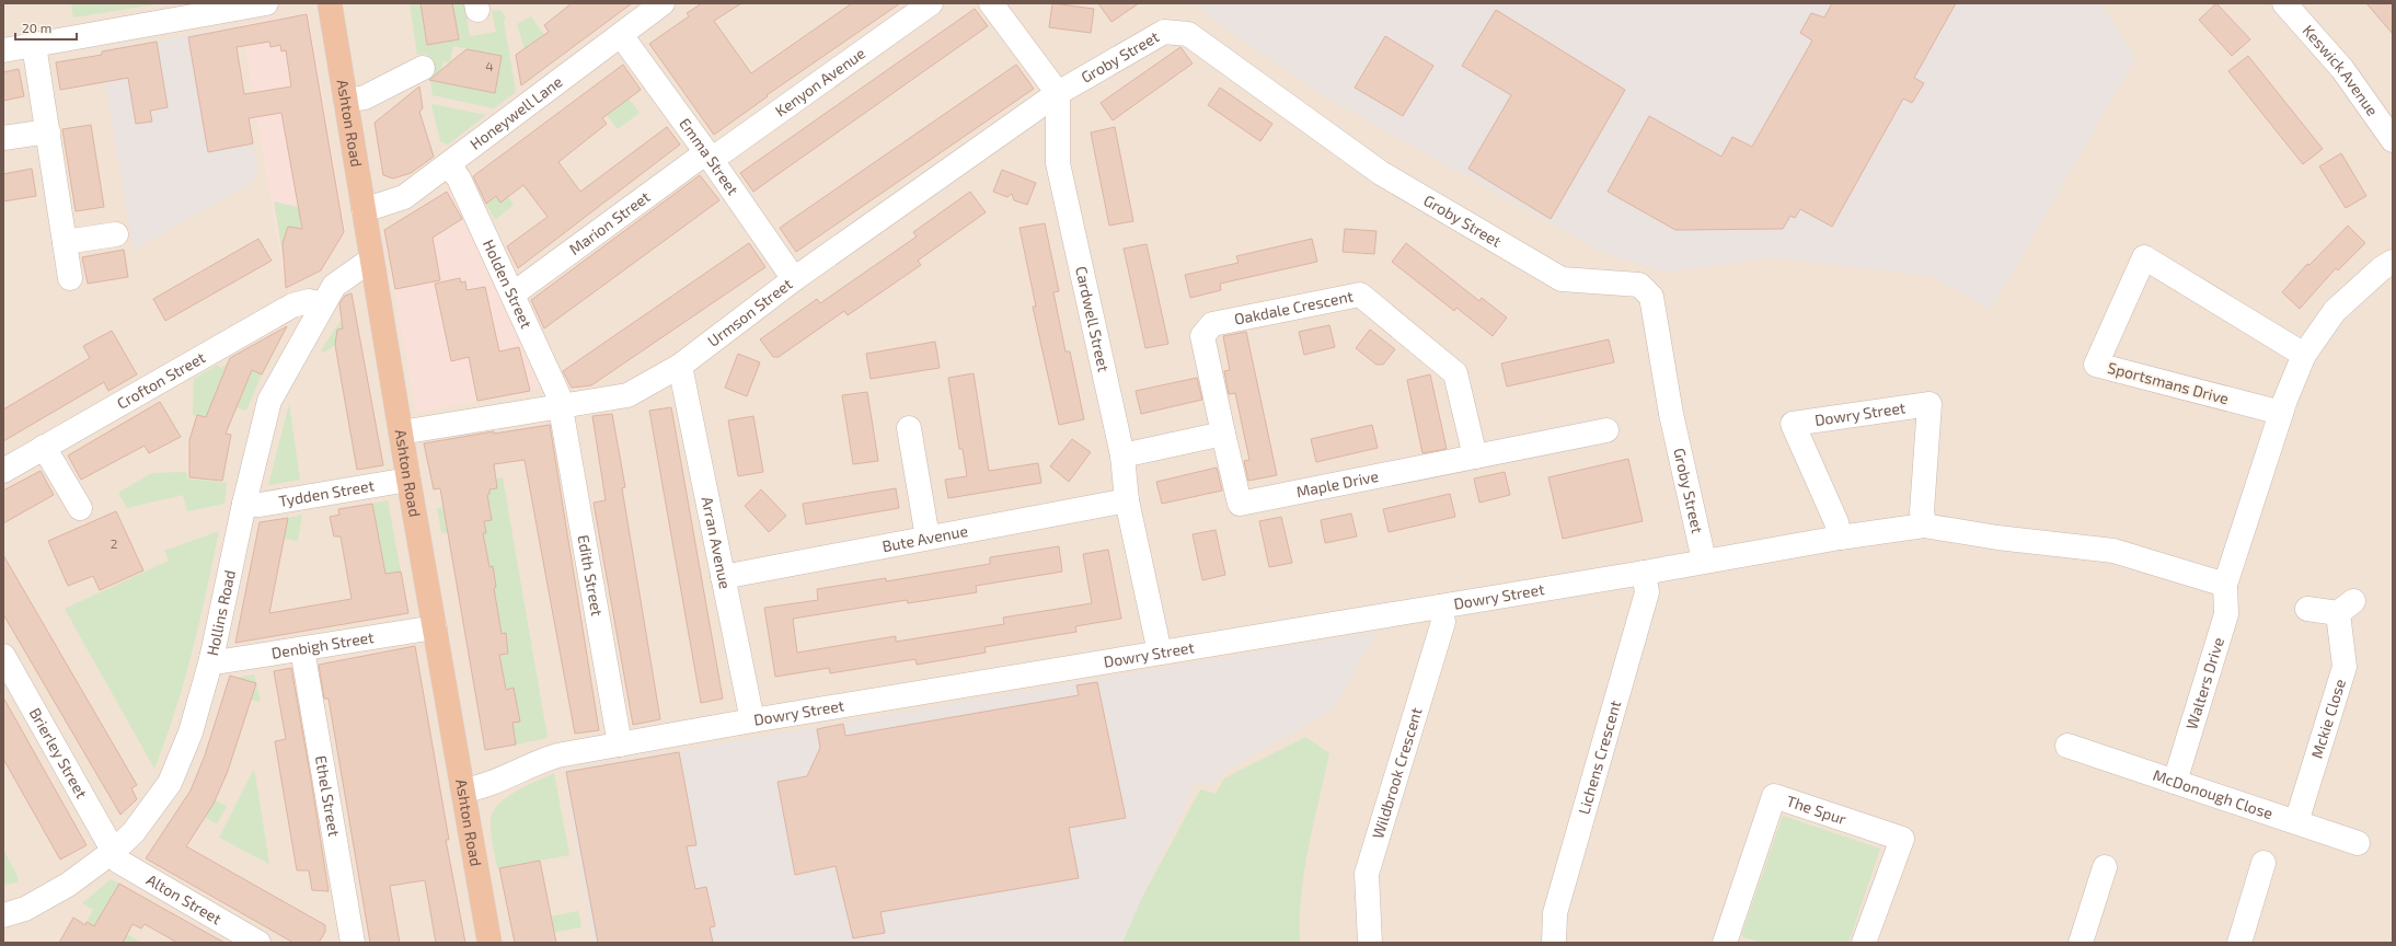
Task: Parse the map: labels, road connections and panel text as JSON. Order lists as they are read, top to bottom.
{
  "streets": {
    "highway": ["Ashton Road"],
    "street": [
      "Groby Street",
      "Keswick Avenue",
      "Kenyon Avenue",
      "Honeywell Lane",
      "Emma Street",
      "Marion Street",
      "Holden Street",
      "Oakdale Crescent",
      "Urmson Street",
      "Cardwell Street",
      "Crofton Street",
      "Sportsmans Drive",
      "Dowry Street",
      "Maple Drive",
      "Tydden Street",
      "Bute Avenue",
      "Arran Avenue",
      "Edith Street",
      "Hollins Road",
      "Denbigh Street",
      "Walters Drive",
      "Mckie Close",
      "Brierley Street",
      "Lichens Crescent",
      "Wildbrook Crescent",
      "McDonough Close",
      "Ethel Street",
      "The Spur",
      "Alton Street"
    ]
  },
  "crossings": [
    ["Groby Street", "Urmson Street"],
    ["Groby Street", "Cardwell Street"],
    ["Groby Street", "Dowry Street"],
    ["Kenyon Avenue", "Emma Street"],
    ["Kenyon Avenue", "Marion Street"],
    ["Honeywell Lane", "Ashton Road"],
    ["Honeywell Lane", "Emma Street"],
    ["Honeywell Lane", "Holden Street"],
    ["Ashton Road", "Urmson Street"],
    ["Ashton Road", "Dowry Street"],
    ["Ashton Road", "Tydden Street"],
    ["Ashton Road", "Hollins Road"],
    ["Ashton Road", "Denbigh Street"],
    ["Emma Street", "Marion Street"],
    ["Emma Street", "Urmson Street"],
    ["Marion Street", "Holden Street"],
    ["Holden Street", "Urmson Street"],
    ["Holden Street", "Edith Street"],
    ["Oakdale Crescent", "Maple Drive"],
    ["Urmson Street", "Cardwell Street"],
    ["Urmson Street", "Arran Avenue"],
    ["Urmson Street", "Edith Street"],
    ["Cardwell Street", "Dowry Street"],
    ["Cardwell Street", "Bute Avenue"],
    ["Crofton Street", "Hollins Road"],
    ["Dowry Street", "Arran Avenue"],
    ["Dowry Street", "Edith Street"],
    ["Dowry Street", "Walters Drive"],
    ["Dowry Street", "Lichens Crescent"],
    ["Dowry Street", "Wildbrook Crescent"],
    ["Tydden Street", "Hollins Road"],
    ["Bute Avenue", "Arran Avenue"],
    ["Hollins Road", "Denbigh Street"],
    ["Hollins Road", "Brierley Street"],
    ["Hollins Road", "Alton Street"],
    ["Denbigh Street", "Ethel Street"],
    ["Walters Drive", "McDonough Close"],
    ["Mckie Close", "McDonough Close"],
    ["Brierley Street", "Alton Street"]
  ],
  "house_numbers": ["4", "2"],
  "scale_bar": "20 m"
}
